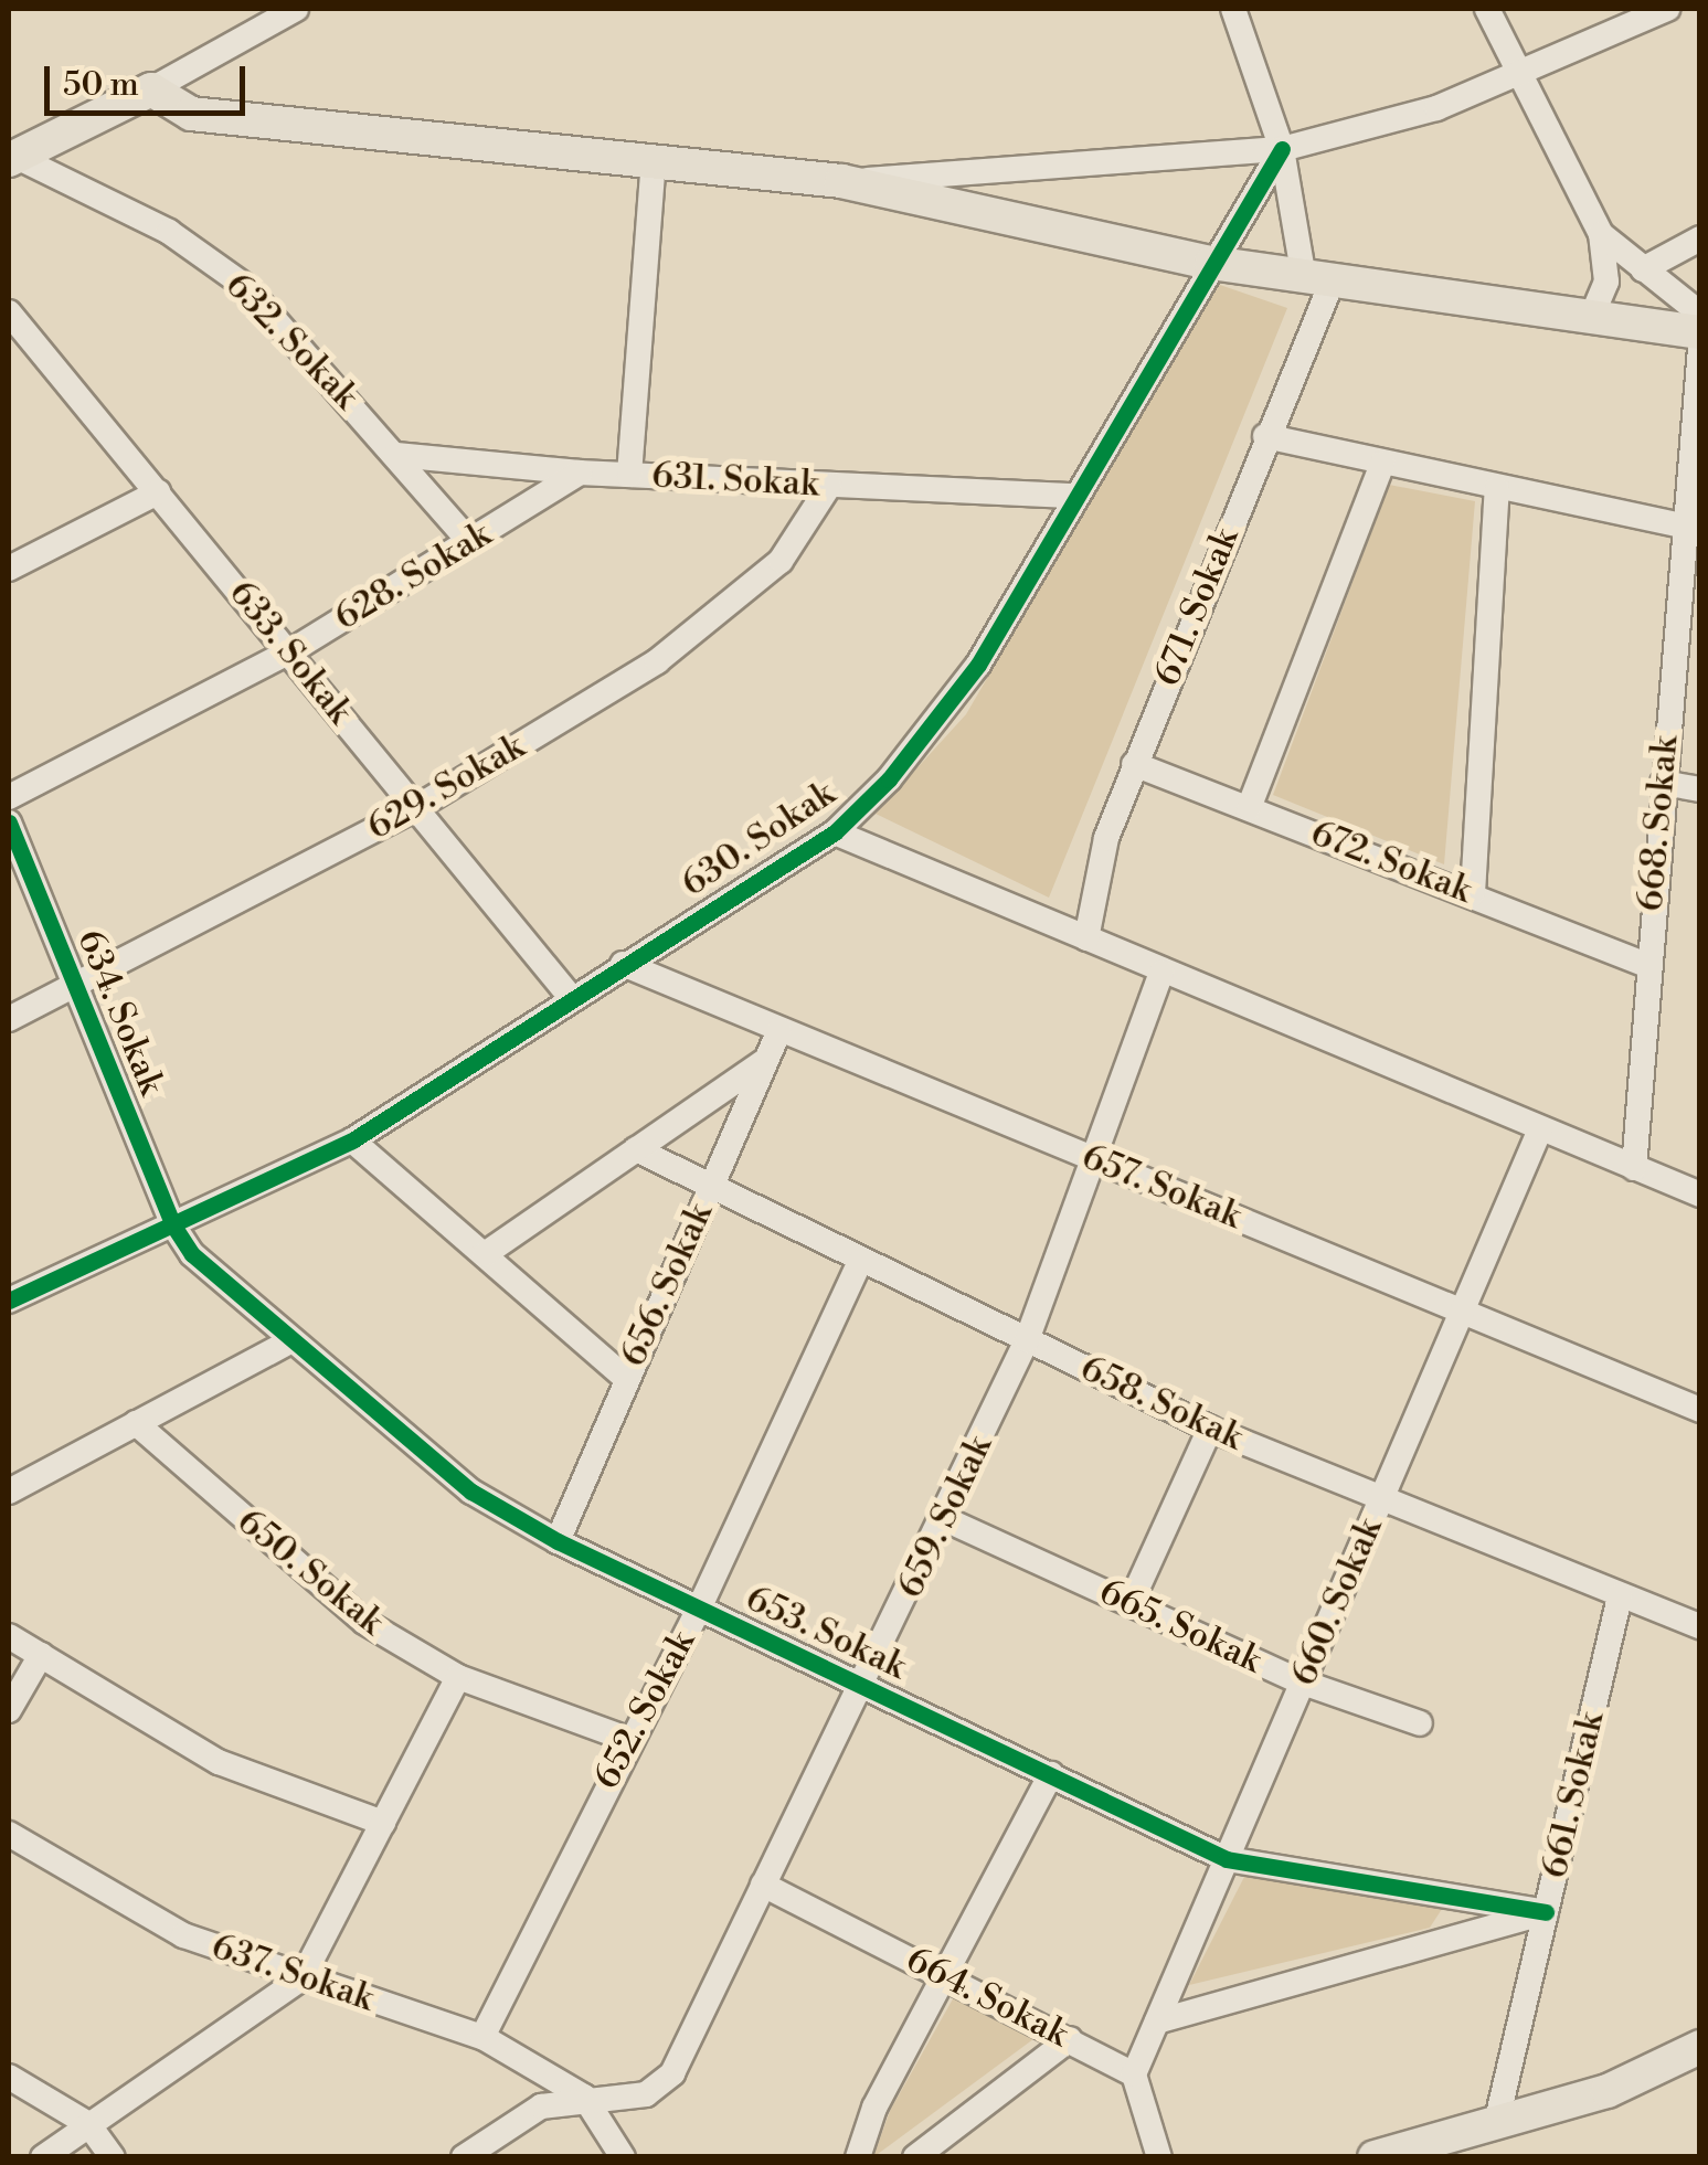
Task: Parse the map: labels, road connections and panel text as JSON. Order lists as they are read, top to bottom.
{
  "streets": {
    "street": [
      "632. Sokak",
      "631. Sokak",
      "628. Sokak",
      "671. Sokak",
      "633. Sokak",
      "629. Sokak",
      "668. Sokak",
      "630. Sokak",
      "672. Sokak",
      "634. Sokak",
      "657. Sokak",
      "656. Sokak",
      "658. Sokak",
      "659. Sokak",
      "650. Sokak",
      "660. Sokak",
      "665. Sokak",
      "653. Sokak",
      "652. Sokak",
      "661. Sokak",
      "637. Sokak",
      "664. Sokak"
    ]
  },
  "crossings": [
    ["632. Sokak", "631. Sokak"],
    ["632. Sokak", "628. Sokak"],
    ["631. Sokak", "628. Sokak"],
    ["631. Sokak", "629. Sokak"],
    ["631. Sokak", "630. Sokak"],
    ["628. Sokak", "633. Sokak"],
    ["671. Sokak", "672. Sokak"],
    ["633. Sokak", "629. Sokak"],
    ["633. Sokak", "630. Sokak"],
    ["629. Sokak", "634. Sokak"],
    ["668. Sokak", "672. Sokak"],
    ["630. Sokak", "634. Sokak"],
    ["630. Sokak", "657. Sokak"],
    ["630. Sokak", "653. Sokak"],
    ["634. Sokak", "653. Sokak"],
    ["657. Sokak", "656. Sokak"],
    ["657. Sokak", "659. Sokak"],
    ["657. Sokak", "660. Sokak"],
    ["656. Sokak", "658. Sokak"],
    ["656. Sokak", "653. Sokak"],
    ["658. Sokak", "659. Sokak"],
    ["658. Sokak", "660. Sokak"],
    ["658. Sokak", "652. Sokak"],
    ["658. Sokak", "661. Sokak"],
    ["659. Sokak", "665. Sokak"],
    ["659. Sokak", "653. Sokak"],
    ["659. Sokak", "637. Sokak"],
    ["659. Sokak", "664. Sokak"],
    ["650. Sokak", "652. Sokak"],
    ["660. Sokak", "665. Sokak"],
    ["660. Sokak", "653. Sokak"],
    ["660. Sokak", "664. Sokak"],
    ["653. Sokak", "652. Sokak"],
    ["653. Sokak", "661. Sokak"],
    ["652. Sokak", "637. Sokak"]
  ],
  "scale_bar": "50 m"
}
